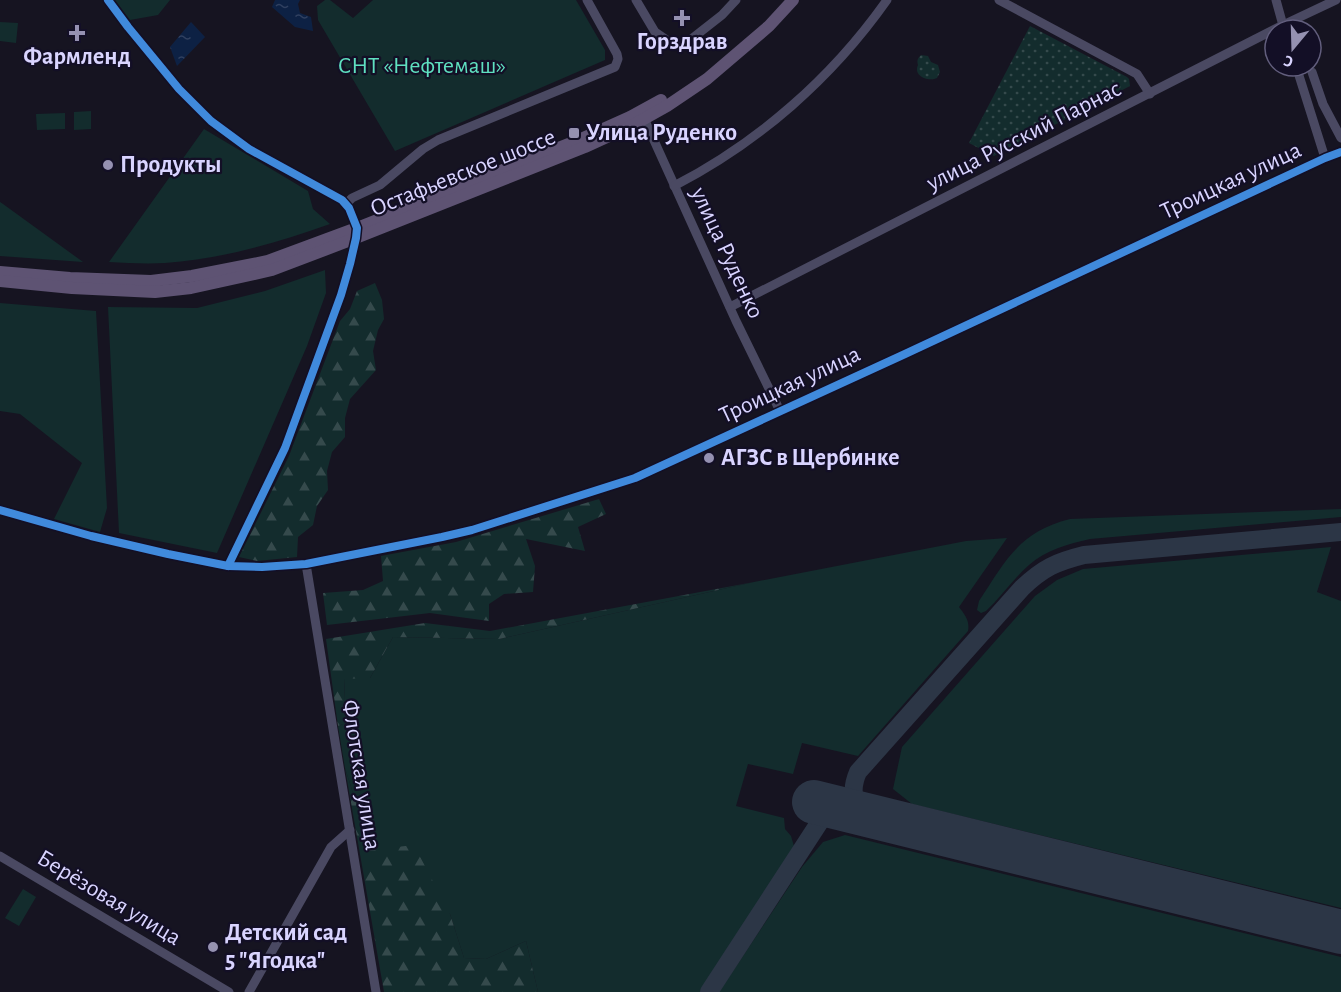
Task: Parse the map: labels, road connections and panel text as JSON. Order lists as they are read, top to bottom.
{
  "streets": {
    "main road": ["Остафьевское шоссе"],
    "street": [
      "улица Русский Парнас",
      "Троицкая улица",
      "улица Руденко",
      "Флотская улица",
      "Берёзовая улица"
    ]
  },
  "crossings": [
    ["улица Русский Парнас", "улица Руденко"],
    ["Остафьевское шоссе", "улица Руденко"],
    ["Троицкая улица", "улица Руденко"],
    ["Троицкая улица", "Флотская улица"]
  ],
  "parks": ["СНТ «Нефтемаш»"],
  "places": {
    "health": ["Горздрав", "Фармленд"],
    "transit": ["Улица Руденко"],
    "other": ["Продукты", "АГЗС в Щербинке", "Детский сад 5 \"Ягодка\""]
  },
  "north": "bottom"
}
